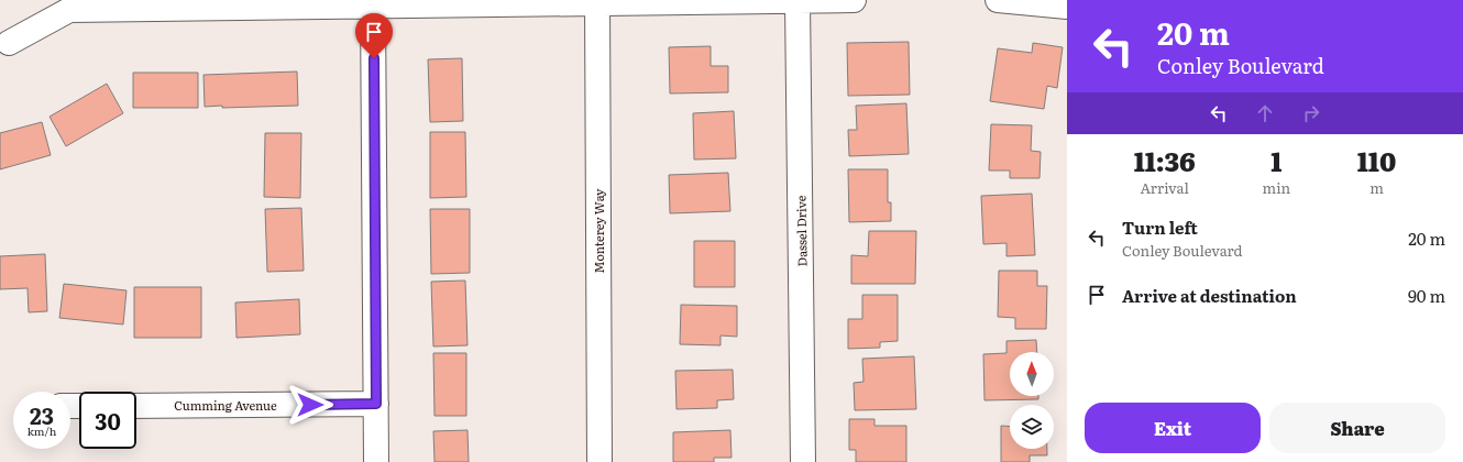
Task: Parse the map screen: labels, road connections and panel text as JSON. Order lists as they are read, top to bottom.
{
  "streets": {
    "street": ["Monterey Way", "Dassel Drive", "Cumming Avenue"]
  },
  "north": "top",
  "page": {
    "turn": ["20 m", "Conley Boulevard"],
    "eta": [
      "11:36",
      "Arrival",
      "1",
      "min",
      "110",
      "m"
    ],
    "list": [
      {
        "name": "Turn left",
        "note": "Conley Boulevard",
        "value": "20 m"
      },
      {
        "name": "Arrive at destination",
        "value": "90 m"
      }
    ],
    "speed": "23 km/h",
    "limit": "30",
    "buttons": ["Exit", "Share"]
  }
}
